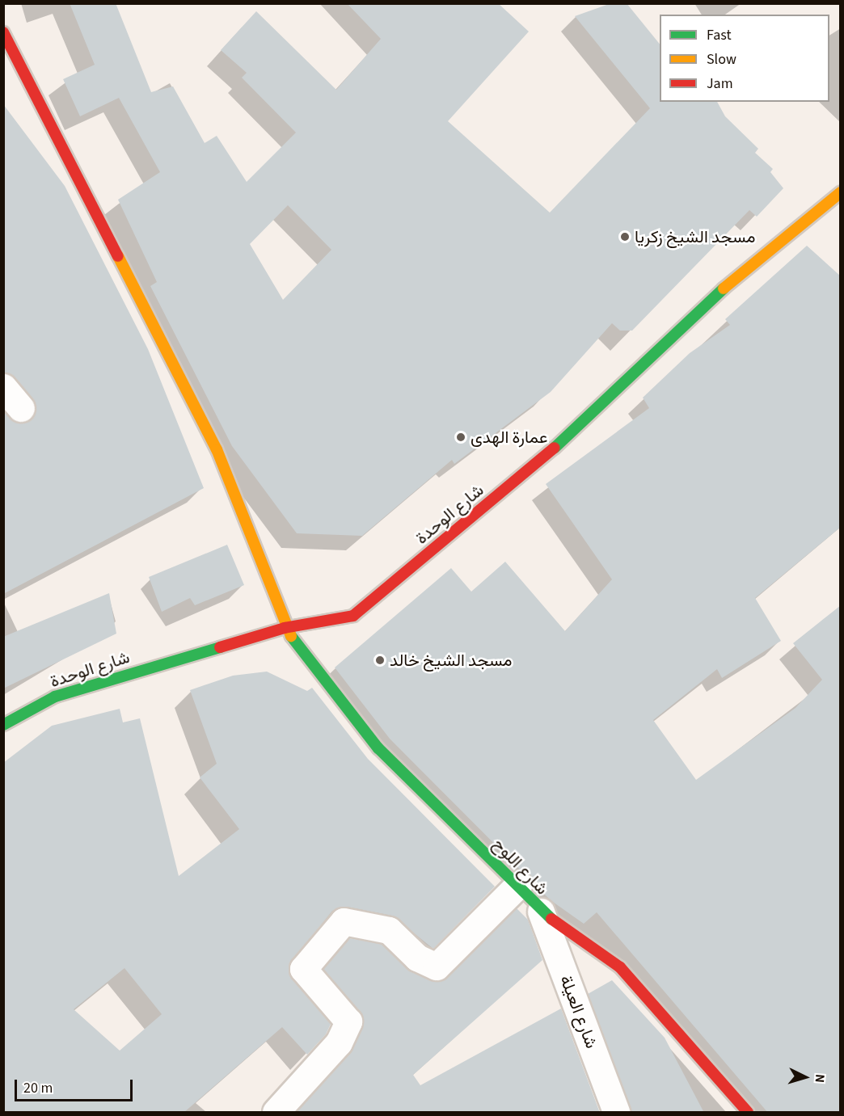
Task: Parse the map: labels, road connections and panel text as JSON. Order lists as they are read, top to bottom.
{
  "streets": {
    "street": ["شارع الوحدة", "شارع اللوح", "شارع العيلة"]
  },
  "crossings": [
    ["شارع الوحدة", "شارع اللوح"],
    ["شارع اللوح", "شارع العيلة"]
  ],
  "places": ["مسجد الشيخ زكريا", "عمارة الهدى", "مسجد الشيخ خالد"],
  "legend": ["Fast", "Slow", "Jam"],
  "scale_bar": "20 m",
  "north": "right"
}
